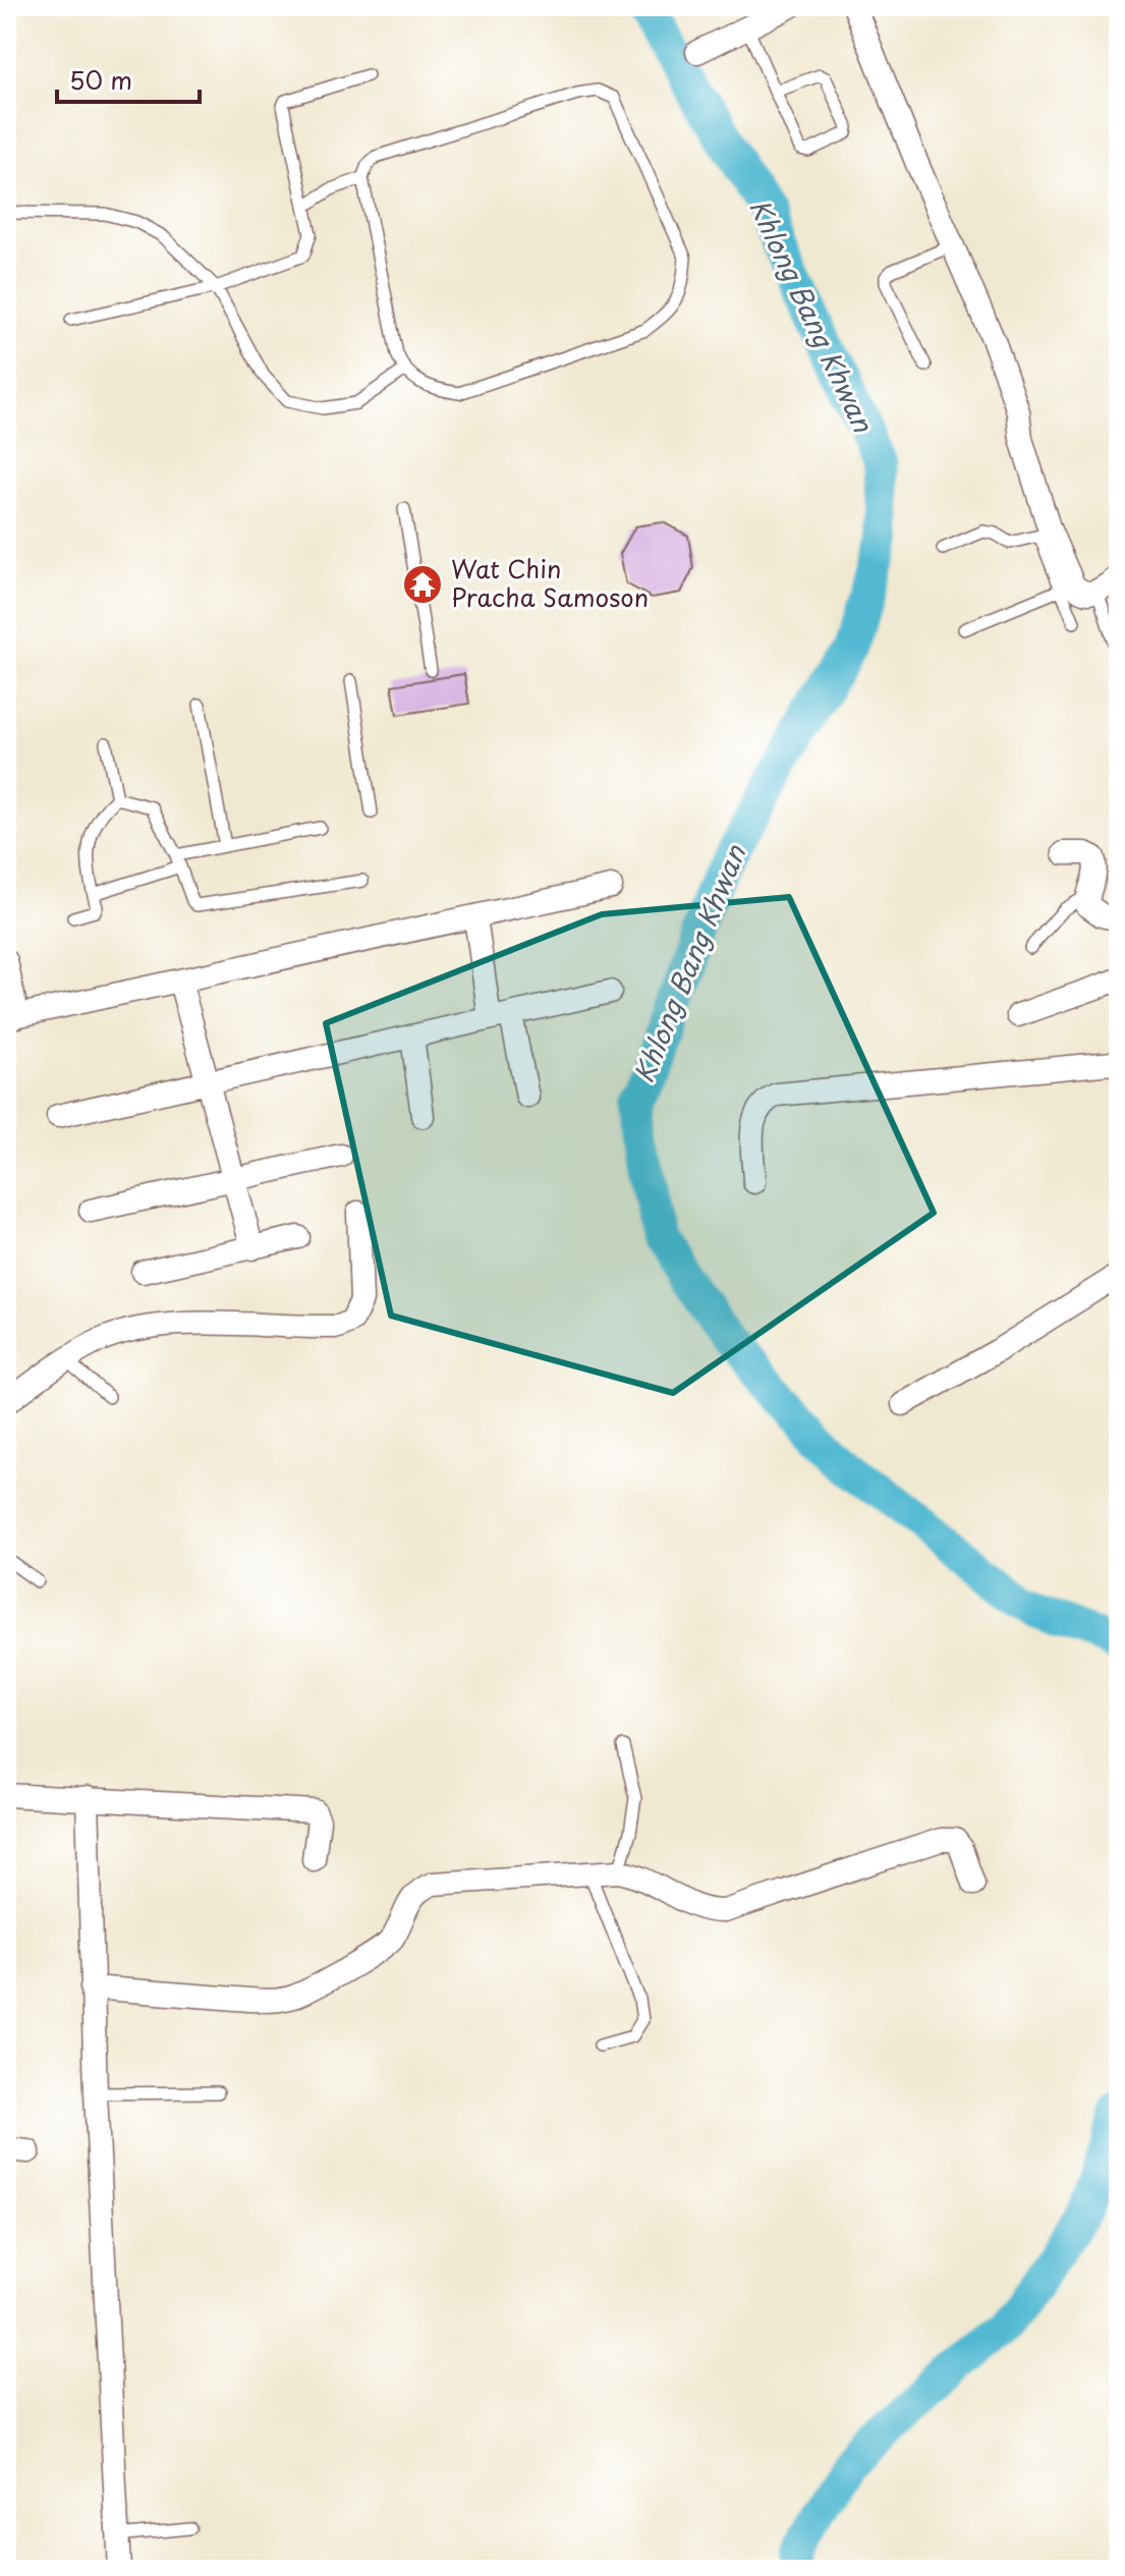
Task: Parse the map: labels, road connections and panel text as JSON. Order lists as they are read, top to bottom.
{
  "water": ["Khlong Bang Khwan"],
  "places": {
    "temple": ["Wat Chin Pracha Samoson"]
  },
  "scale_bar": "50 m"
}
